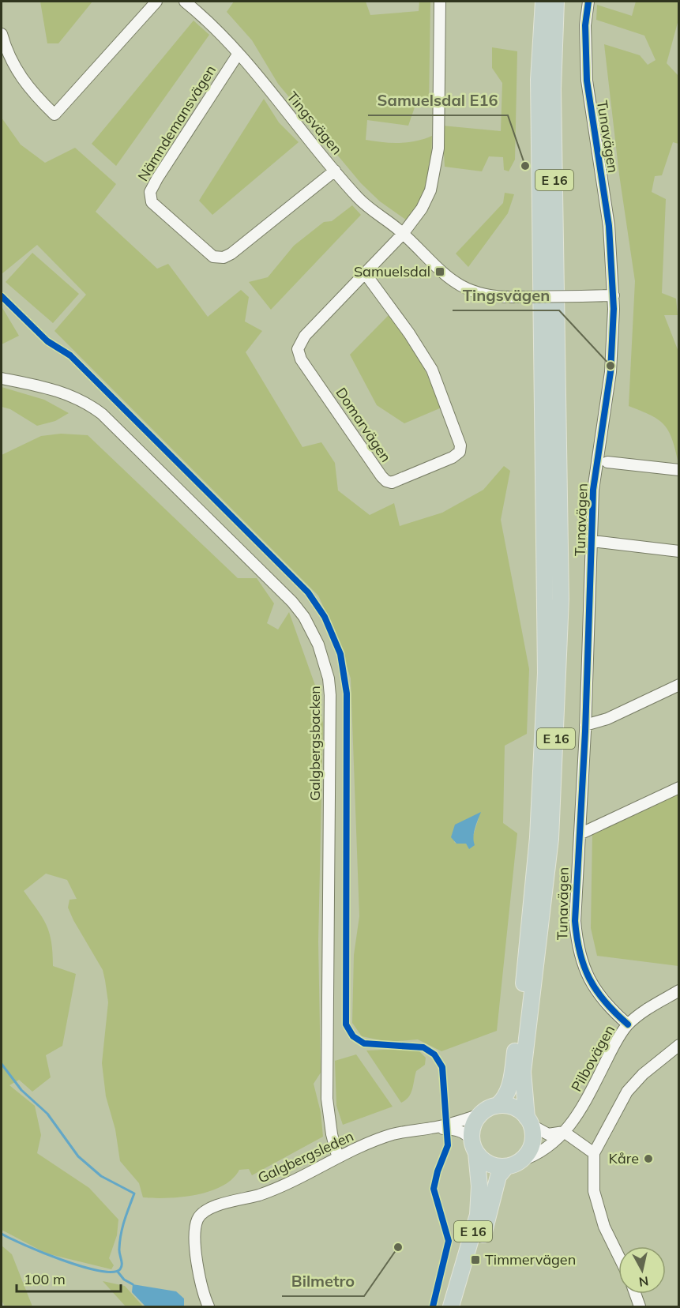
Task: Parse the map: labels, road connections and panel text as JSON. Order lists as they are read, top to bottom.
{
  "streets": {
    "highway": ["E 16"],
    "street": [
      "Nämndemansvägen",
      "Tingsvägen",
      "Tunavägen",
      "Domarvägen",
      "Galgbergsbacken",
      "Pilbovägen",
      "Galgbergsleden"
    ]
  },
  "crossings": [
    ["Nämndemansvägen", "Tingsvägen"],
    ["Tingsvägen", "Tunavägen"],
    ["Tingsvägen", "Domarvägen"],
    ["Tunavägen", "Pilbovägen"],
    ["E 16", "Pilbovägen"],
    ["E 16", "Galgbergsleden"],
    ["Galgbergsbacken", "Galgbergsleden"],
    ["Pilbovägen", "Galgbergsleden"]
  ],
  "places": {
    "other": [
      "Samuelsdal E16",
      "Tingsvägen",
      "Kåre",
      "Bilmetro"
    ],
    "transit": ["Samuelsdal", "Timmervägen"]
  },
  "scale_bar": "100 m",
  "north": "bottom"
}
